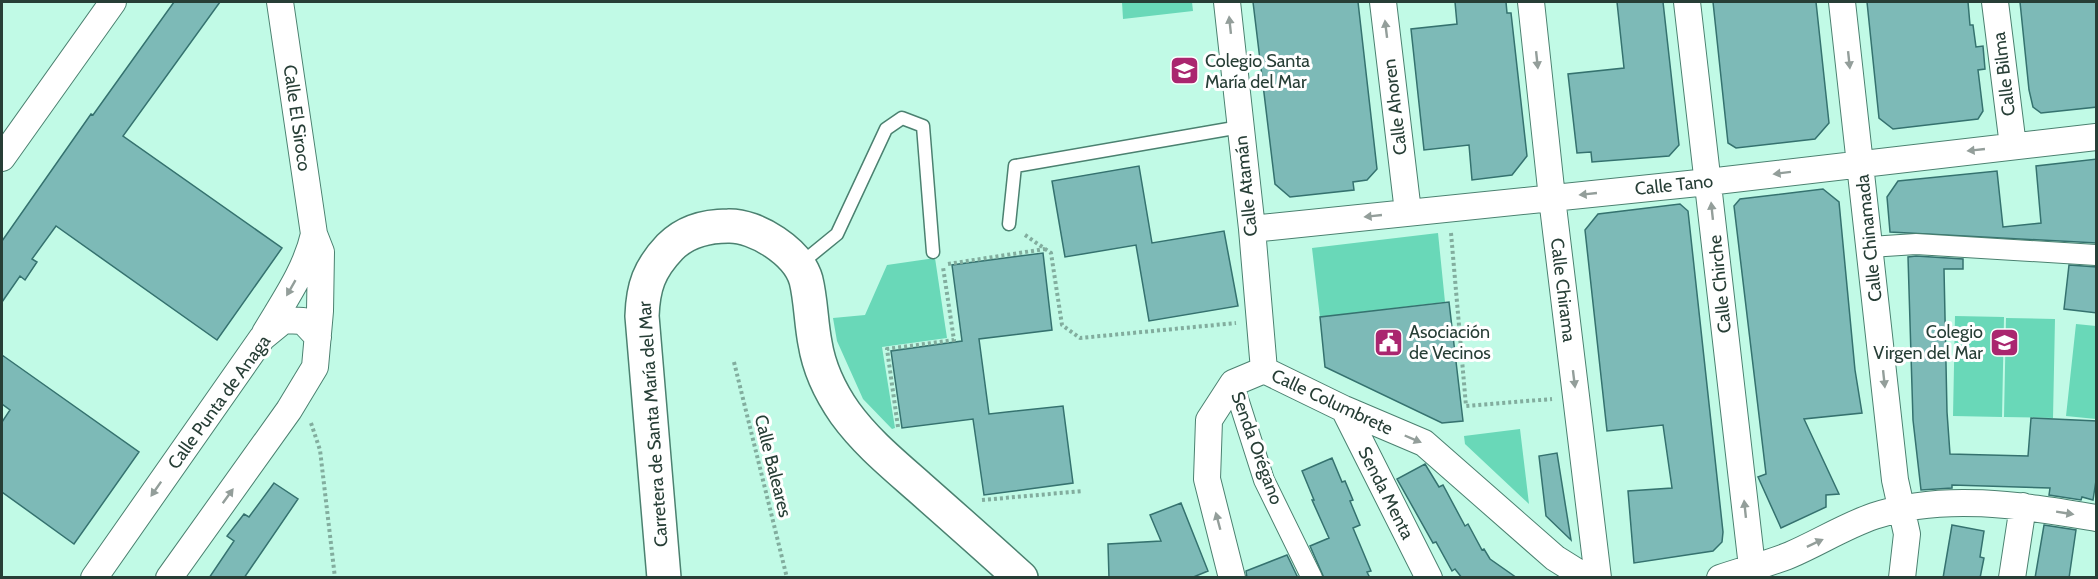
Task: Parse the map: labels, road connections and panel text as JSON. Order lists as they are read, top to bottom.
{
  "streets": {
    "main road": ["Carretera de Santa María del Mar"],
    "street": [
      "Calle Bilma",
      "Calle Ahoren",
      "Calle El Siroco",
      "Calle Tano",
      "Calle Atamán",
      "Calle Chinamada",
      "Calle Chirche",
      "Calle Chirama",
      "Calle Punta de Anaga",
      "Calle Columbrete",
      "Senda Orégano",
      "Senda Menta"
    ],
    "path": ["Calle Baleares"]
  },
  "crossings": [
    ["Calle Bilma", "Calle Tano"],
    ["Calle Ahoren", "Calle Tano"],
    ["Calle El Siroco", "Calle Punta de Anaga"],
    ["Calle Tano", "Calle Atamán"],
    ["Calle Tano", "Calle Chinamada"],
    ["Calle Tano", "Calle Chirche"],
    ["Calle Tano", "Calle Chirama"],
    ["Calle Atamán", "Calle Columbrete"],
    ["Calle Columbrete", "Senda Orégano"],
    ["Calle Columbrete", "Senda Menta"]
  ],
  "one_way": [
    "Calle Ahoren",
    "Calle Tano",
    "Calle Chinamada",
    "Calle Chirche",
    "Calle Chirama",
    "Calle Columbrete"
  ],
  "places": {
    "school or university": ["Colegio Santa María del Mar", "Colegio Virgen del Mar"],
    "public building": ["Asociación de Vecinos"]
  }
}
